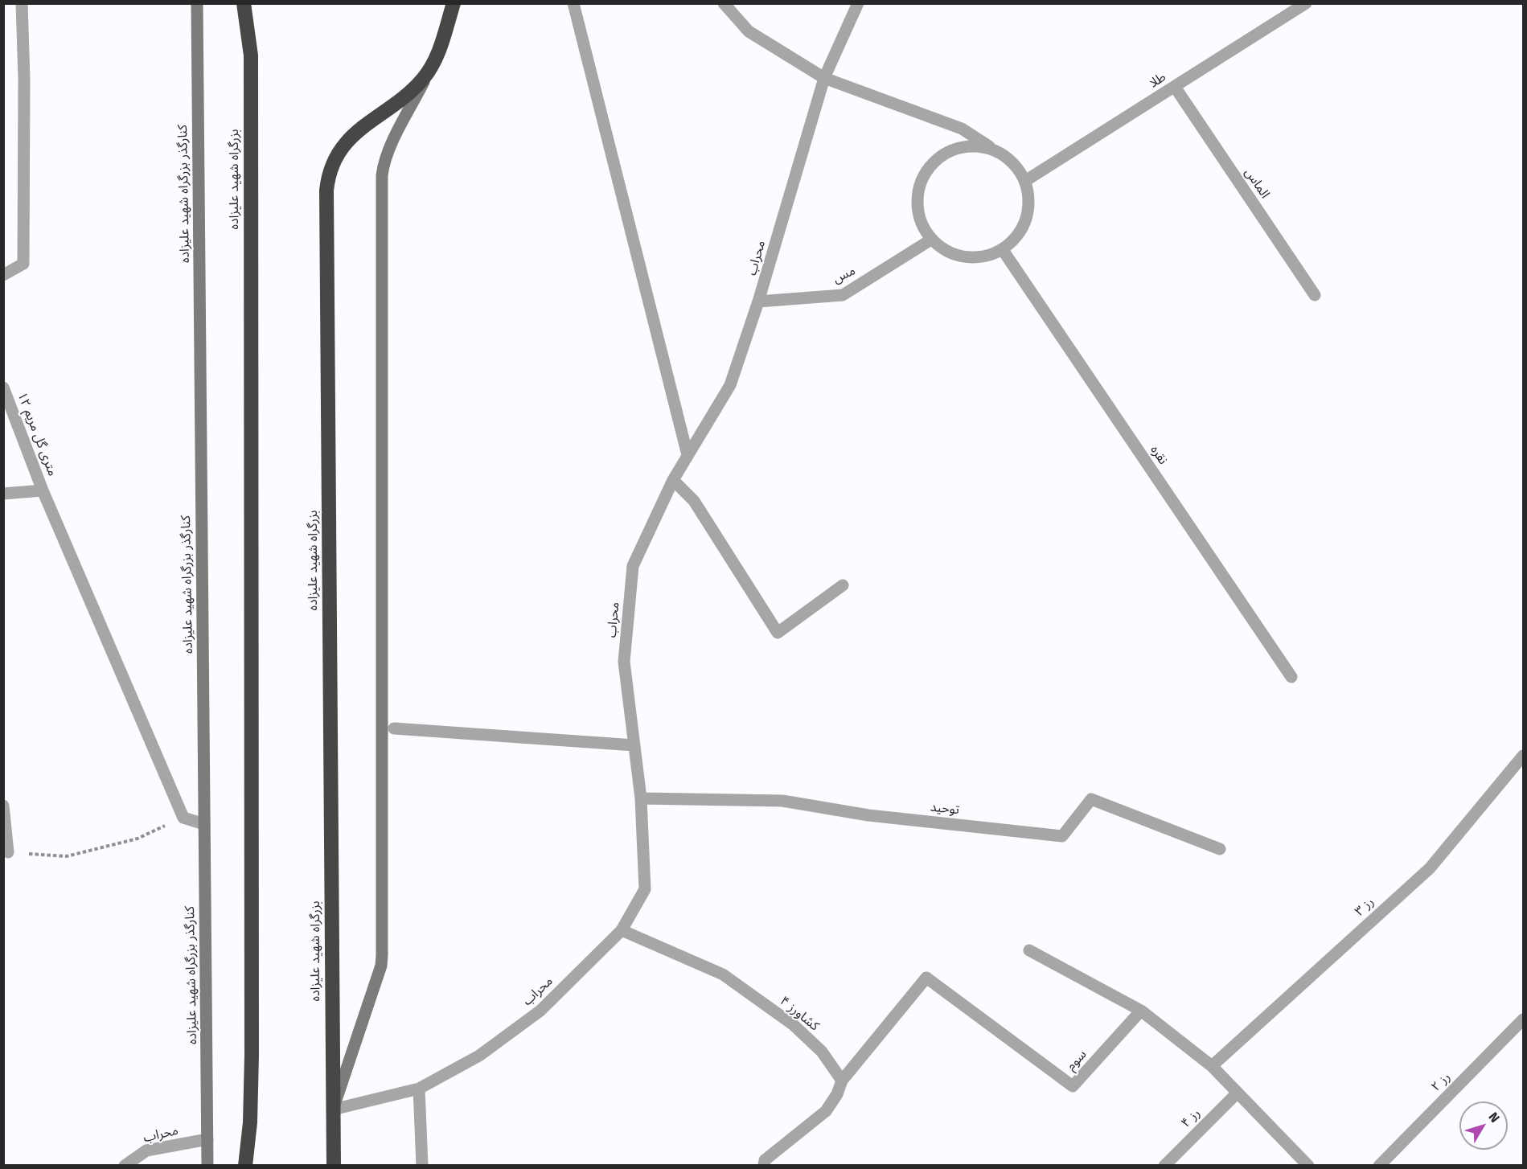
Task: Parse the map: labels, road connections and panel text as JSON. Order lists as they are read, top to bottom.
{
  "streets": {
    "highway": ["بزرگراه شهید علیزاده"],
    "main road": ["کنارگذر بزرگراه شهید علیزاده"],
    "street": [
      "طلا",
      "الماس",
      "محراب",
      "مس",
      "۱۲ متری گل مریم",
      "نقره",
      "توحید",
      "رز ۳",
      "کشاورز ۴",
      "سوم",
      "رز ۲",
      "رز ۴"
    ]
  },
  "crossings": [
    ["طلا", "الماس"],
    ["طلا", "مس"],
    ["طلا", "نقره"],
    ["بزرگراه شهید علیزاده", "محراب"],
    ["کنارگذر بزرگراه شهید علیزاده", "محراب"],
    ["محراب", "مس"],
    ["محراب", "توحید"],
    ["محراب", "کشاورز ۴"],
    ["مس", "نقره"],
    ["کشاورز ۴", "سوم"]
  ],
  "north": "top right"
}
